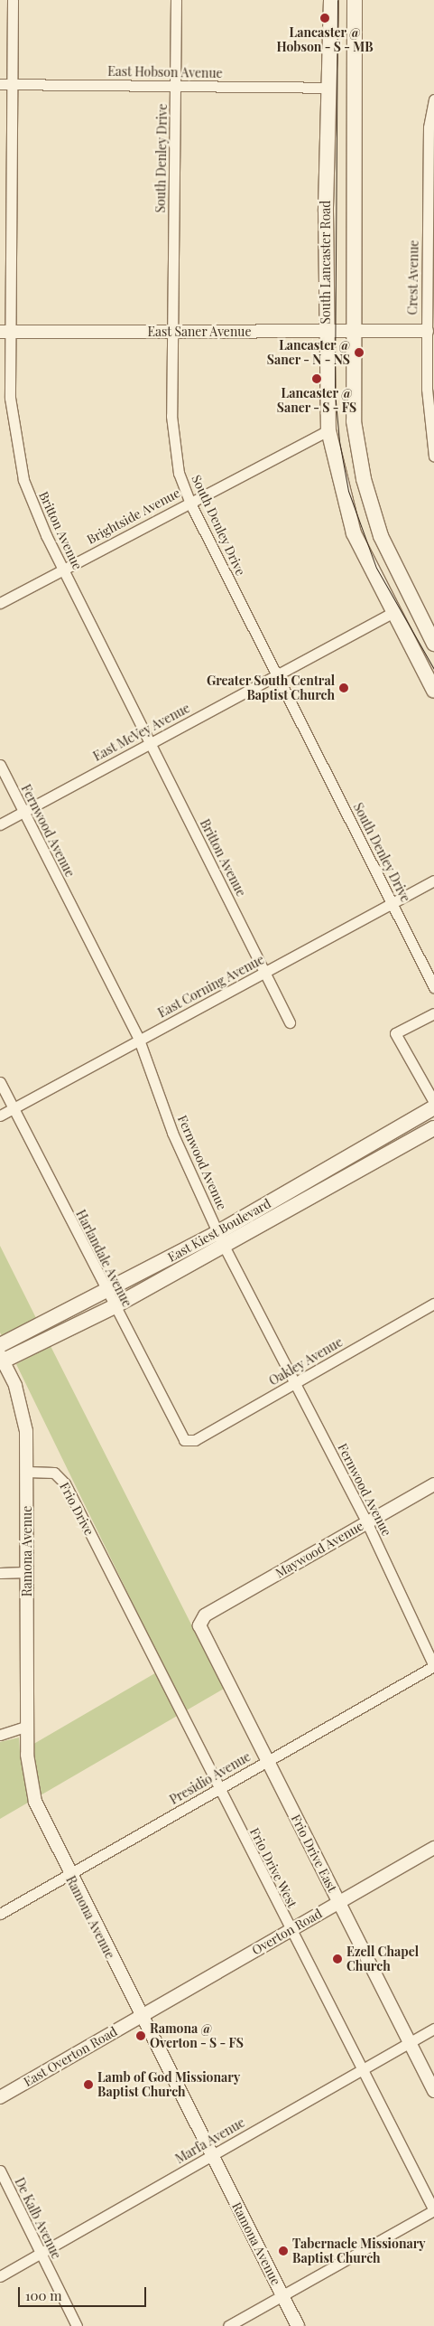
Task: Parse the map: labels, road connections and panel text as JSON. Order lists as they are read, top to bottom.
{
  "streets": {
    "main road": ["South Lancaster Road", "East Kiest Boulevard"],
    "street": [
      "East Hobson Avenue",
      "South Denley Drive",
      "Crest Avenue",
      "East Saner Avenue",
      "Brightside Avenue",
      "Britton Avenue",
      "East McVey Avenue",
      "Fernwood Avenue",
      "East Corning Avenue",
      "Harlandale Avenue",
      "Oakley Avenue",
      "Frio Drive",
      "Maywood Avenue",
      "Ramona Avenue",
      "Presidio Avenue",
      "Frio Drive East",
      "Frio Drive West",
      "Overton Road",
      "East Overton Road",
      "Marfa Avenue",
      "De Kalb Avenue"
    ]
  },
  "crossings": [
    ["East Hobson Avenue", "South Denley Drive"],
    ["East Hobson Avenue", "South Lancaster Road"],
    ["East Hobson Avenue", "Britton Avenue"],
    ["South Denley Drive", "East Saner Avenue"],
    ["South Denley Drive", "Brightside Avenue"],
    ["South Denley Drive", "East McVey Avenue"],
    ["South Denley Drive", "East Corning Avenue"],
    ["South Lancaster Road", "East Saner Avenue"],
    ["South Lancaster Road", "Brightside Avenue"],
    ["South Lancaster Road", "East McVey Avenue"],
    ["Crest Avenue", "East Saner Avenue"],
    ["East Saner Avenue", "Britton Avenue"],
    ["Brightside Avenue", "Britton Avenue"],
    ["Britton Avenue", "East McVey Avenue"],
    ["Britton Avenue", "East Corning Avenue"],
    ["East McVey Avenue", "Fernwood Avenue"],
    ["Fernwood Avenue", "East Corning Avenue"],
    ["Fernwood Avenue", "East Kiest Boulevard"],
    ["Fernwood Avenue", "Oakley Avenue"],
    ["Fernwood Avenue", "Maywood Avenue"],
    ["Fernwood Avenue", "Presidio Avenue"],
    ["East Corning Avenue", "Harlandale Avenue"],
    ["East Kiest Boulevard", "Harlandale Avenue"],
    ["Harlandale Avenue", "Oakley Avenue"],
    ["Frio Drive", "Ramona Avenue"],
    ["Frio Drive", "Frio Drive West"],
    ["Maywood Avenue", "Frio Drive East"],
    ["Ramona Avenue", "Presidio Avenue"],
    ["Ramona Avenue", "Overton Road"],
    ["Ramona Avenue", "East Overton Road"],
    ["Ramona Avenue", "Marfa Avenue"],
    ["Presidio Avenue", "Frio Drive East"],
    ["Presidio Avenue", "Frio Drive West"],
    ["Frio Drive East", "Overton Road"],
    ["Frio Drive East", "Marfa Avenue"],
    ["Frio Drive West", "Overton Road"],
    ["Frio Drive West", "Marfa Avenue"],
    ["Overton Road", "East Overton Road"],
    ["Marfa Avenue", "De Kalb Avenue"]
  ],
  "places": [
    "Lancaster @ Hobson - S - MB",
    "Lancaster @ Saner - N - NS",
    "Lancaster @ Saner - S - FS",
    "Greater South Central Baptist Church",
    "Ezell Chapel Church",
    "Ramona @ Overton - S - FS",
    "Lamb of God Missionary Baptist Church",
    "Tabernacle Missionary Baptist Church"
  ],
  "scale_bar": "100 m"
}
